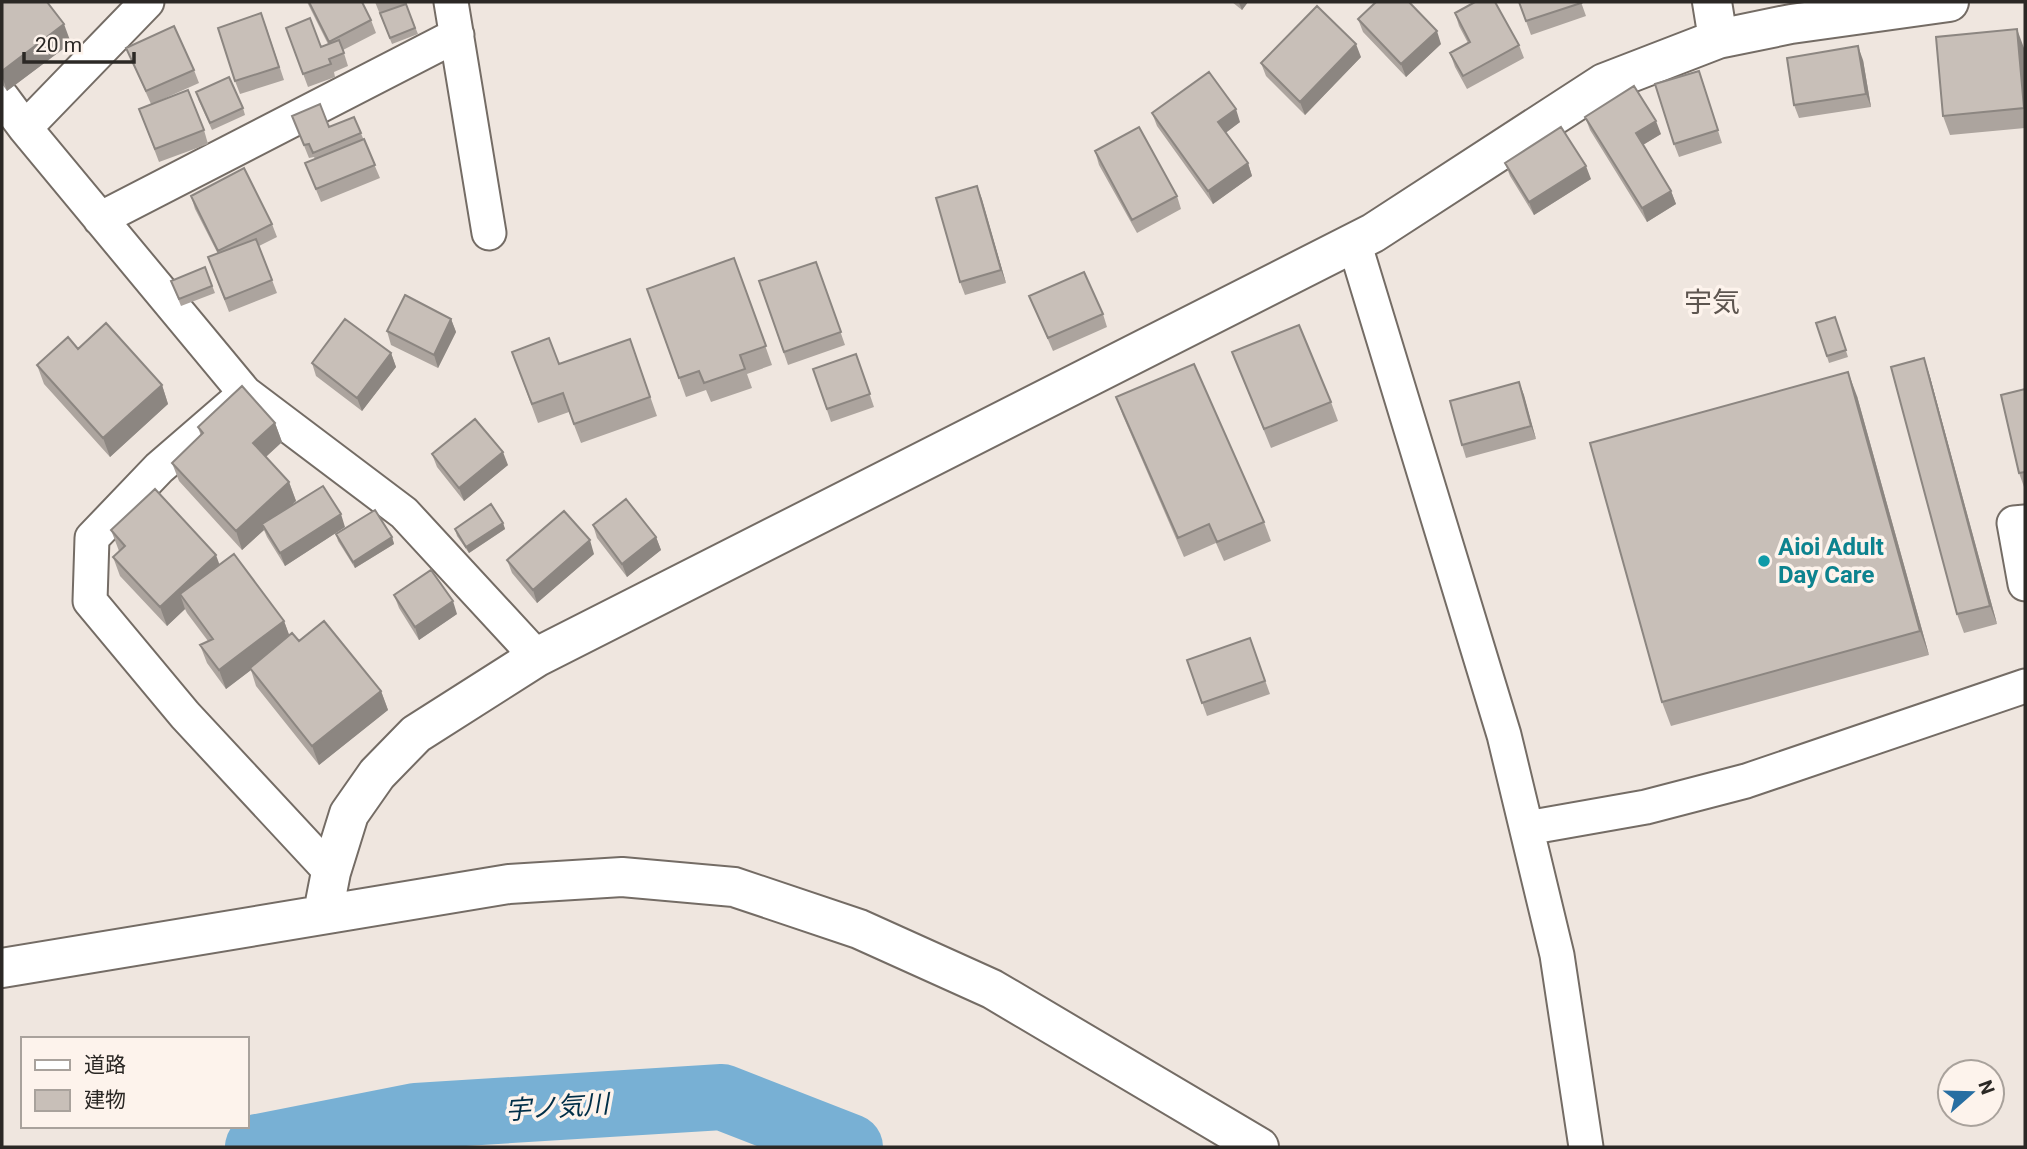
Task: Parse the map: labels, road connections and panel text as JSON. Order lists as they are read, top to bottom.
{
  "districts": ["宇気"],
  "water": ["宇ノ気川"],
  "places": ["Aioi Adult Day Care"],
  "legend": ["道路", "建物"],
  "scale_bar": "20 m",
  "north": "right"
}
